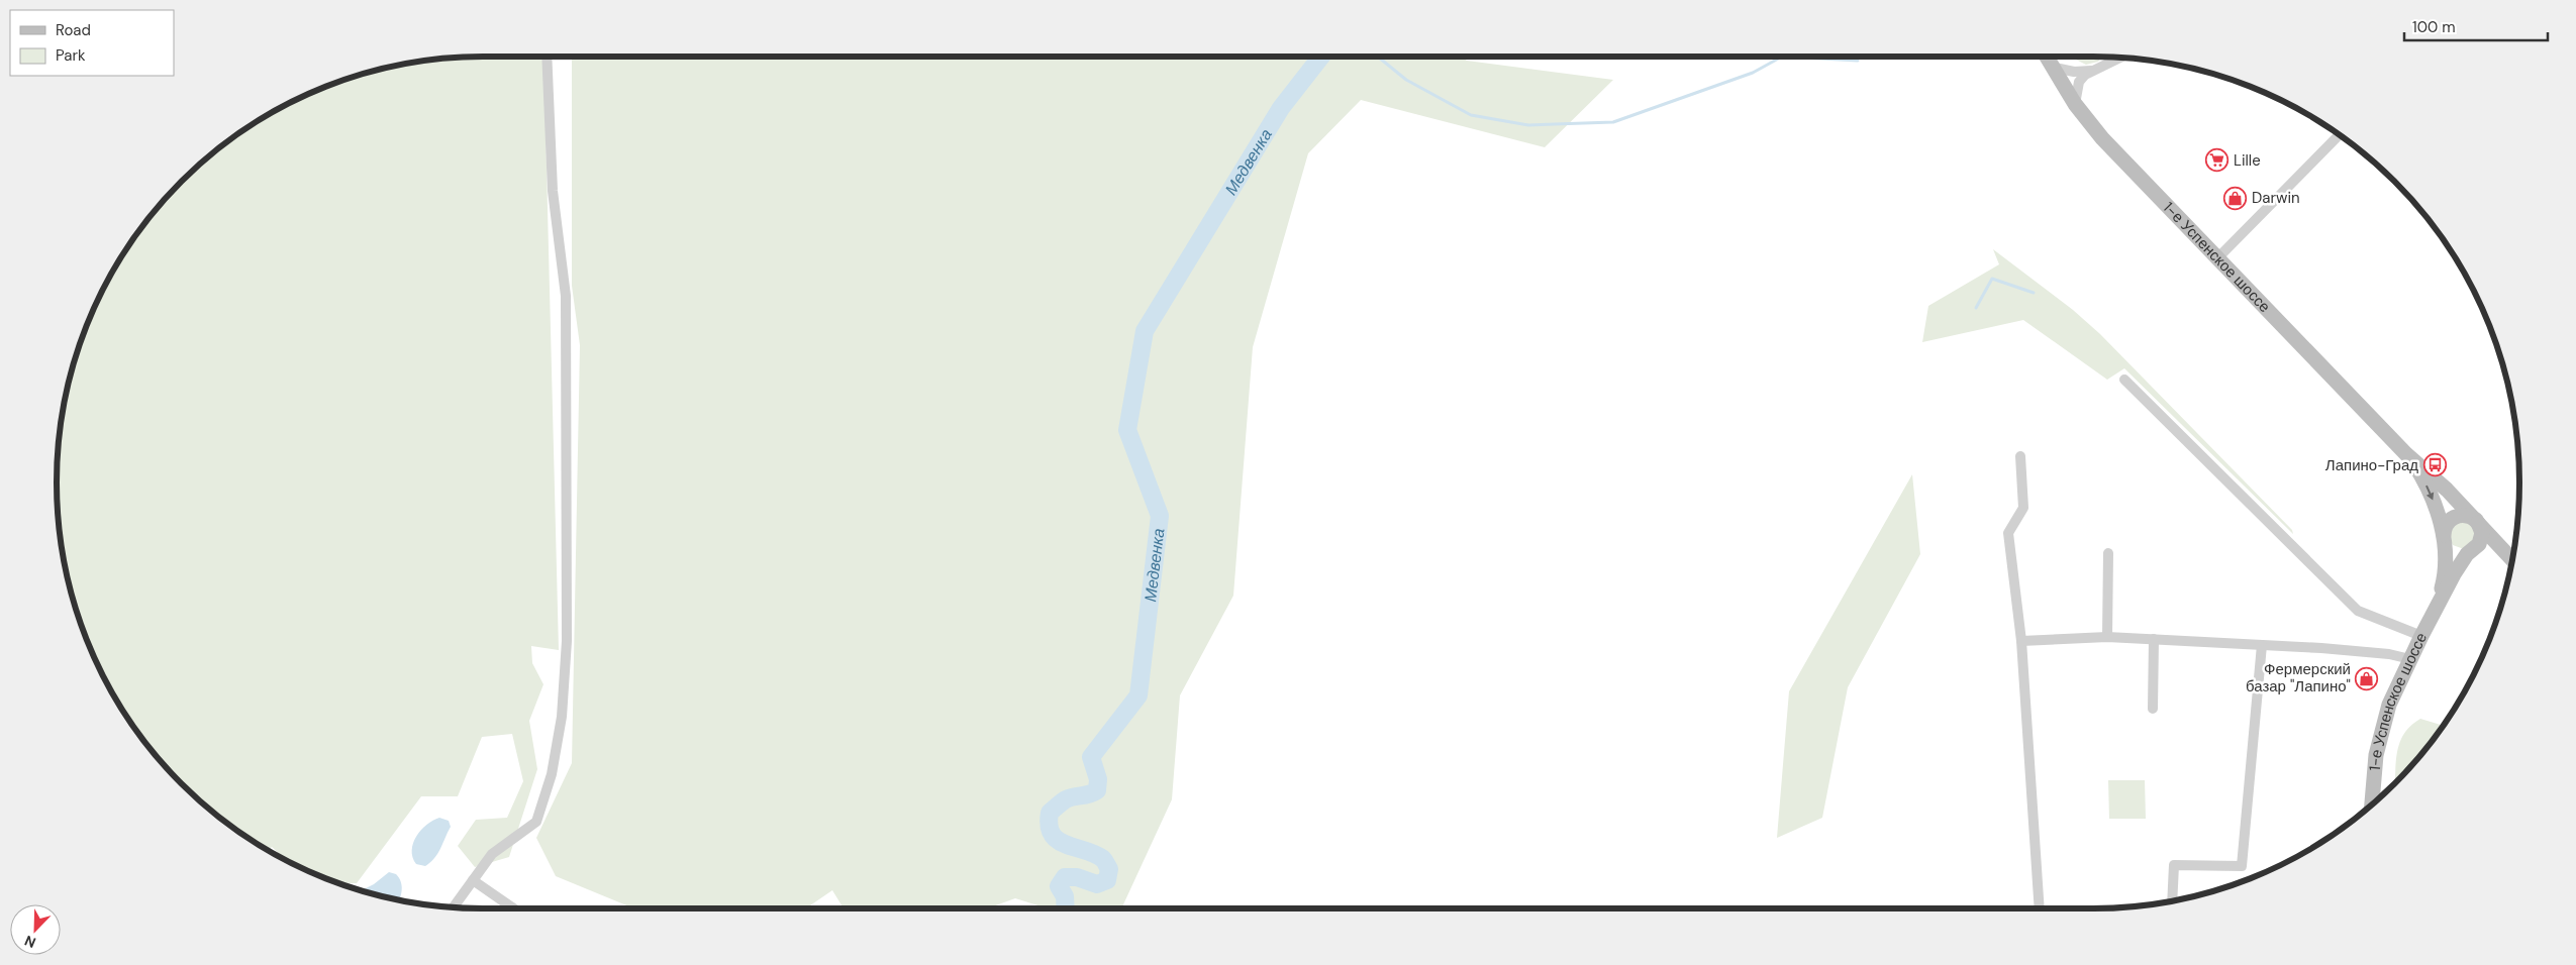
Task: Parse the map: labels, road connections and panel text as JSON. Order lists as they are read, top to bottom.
{
  "streets": {
    "main road": ["1-е Успенское шоссе"]
  },
  "water": ["Медвенка"],
  "places": {
    "supermarket": ["Lille"],
    "shop": ["Darwin", "Фермерский базар \"Лапино\""],
    "bus stop": ["Лапино-Град"]
  },
  "legend": ["Road", "Park"],
  "scale_bar": "100 m",
  "north": "bottom left"
}
